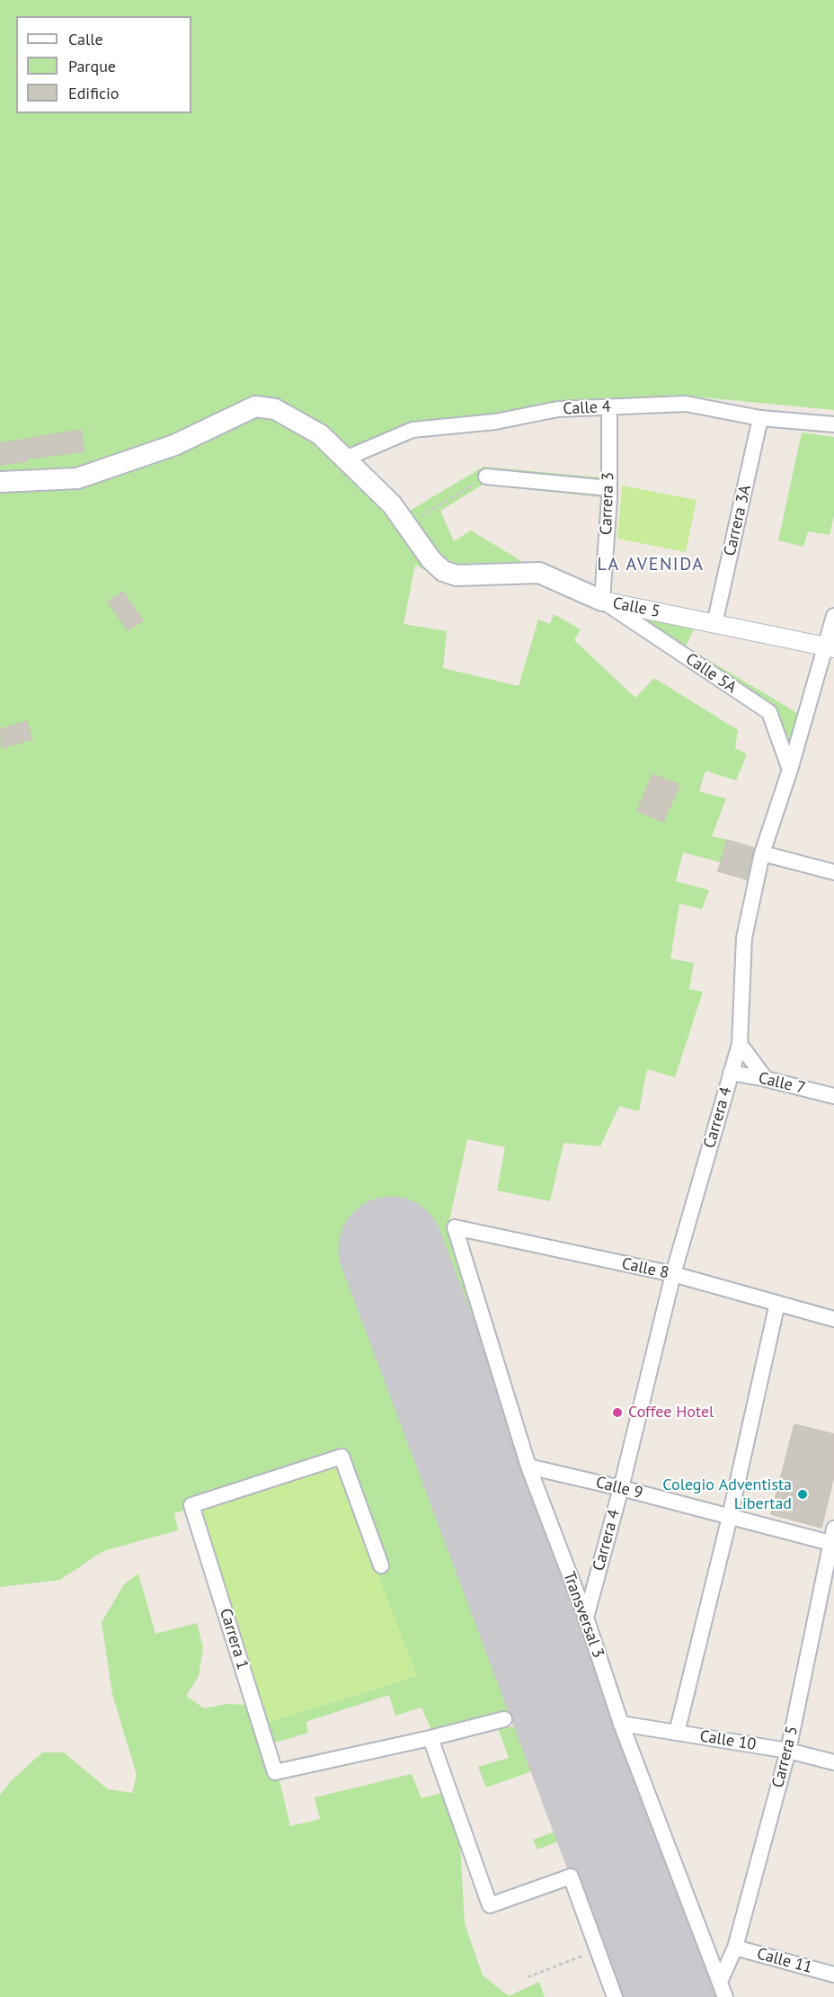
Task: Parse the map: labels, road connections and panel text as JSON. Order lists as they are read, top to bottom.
{
  "streets": {
    "main road": ["Calle 5"],
    "street": [
      "Calle 4",
      "Carrera 3",
      "Carrera 3A",
      "Calle 5A",
      "Calle 7",
      "Carrera 4",
      "Calle 8",
      "Calle 9",
      "Transversal 3",
      "Carrera 1",
      "Calle 10",
      "Carrera 5",
      "Calle 11"
    ]
  },
  "crossings": [
    ["Calle 4", "Carrera 3"],
    ["Calle 4", "Carrera 3A"],
    ["Carrera 3", "Calle 5"],
    ["Carrera 3", "Calle 5A"],
    ["Carrera 3A", "Calle 5"],
    ["Calle 5", "Calle 5A"],
    ["Calle 5", "Carrera 4"],
    ["Calle 5A", "Carrera 4"],
    ["Calle 7", "Carrera 4"],
    ["Carrera 4", "Calle 8"],
    ["Carrera 4", "Calle 9"],
    ["Carrera 4", "Transversal 3"],
    ["Calle 8", "Transversal 3"],
    ["Calle 9", "Transversal 3"],
    ["Calle 9", "Carrera 5"],
    ["Transversal 3", "Calle 10"],
    ["Transversal 3", "Carrera 5"],
    ["Calle 10", "Carrera 5"],
    ["Carrera 5", "Calle 11"]
  ],
  "districts": ["LA AVENIDA"],
  "places": ["Coffee Hotel", "Colegio Adventista Libertad"],
  "legend": ["Calle", "Parque", "Edificio"]
}
